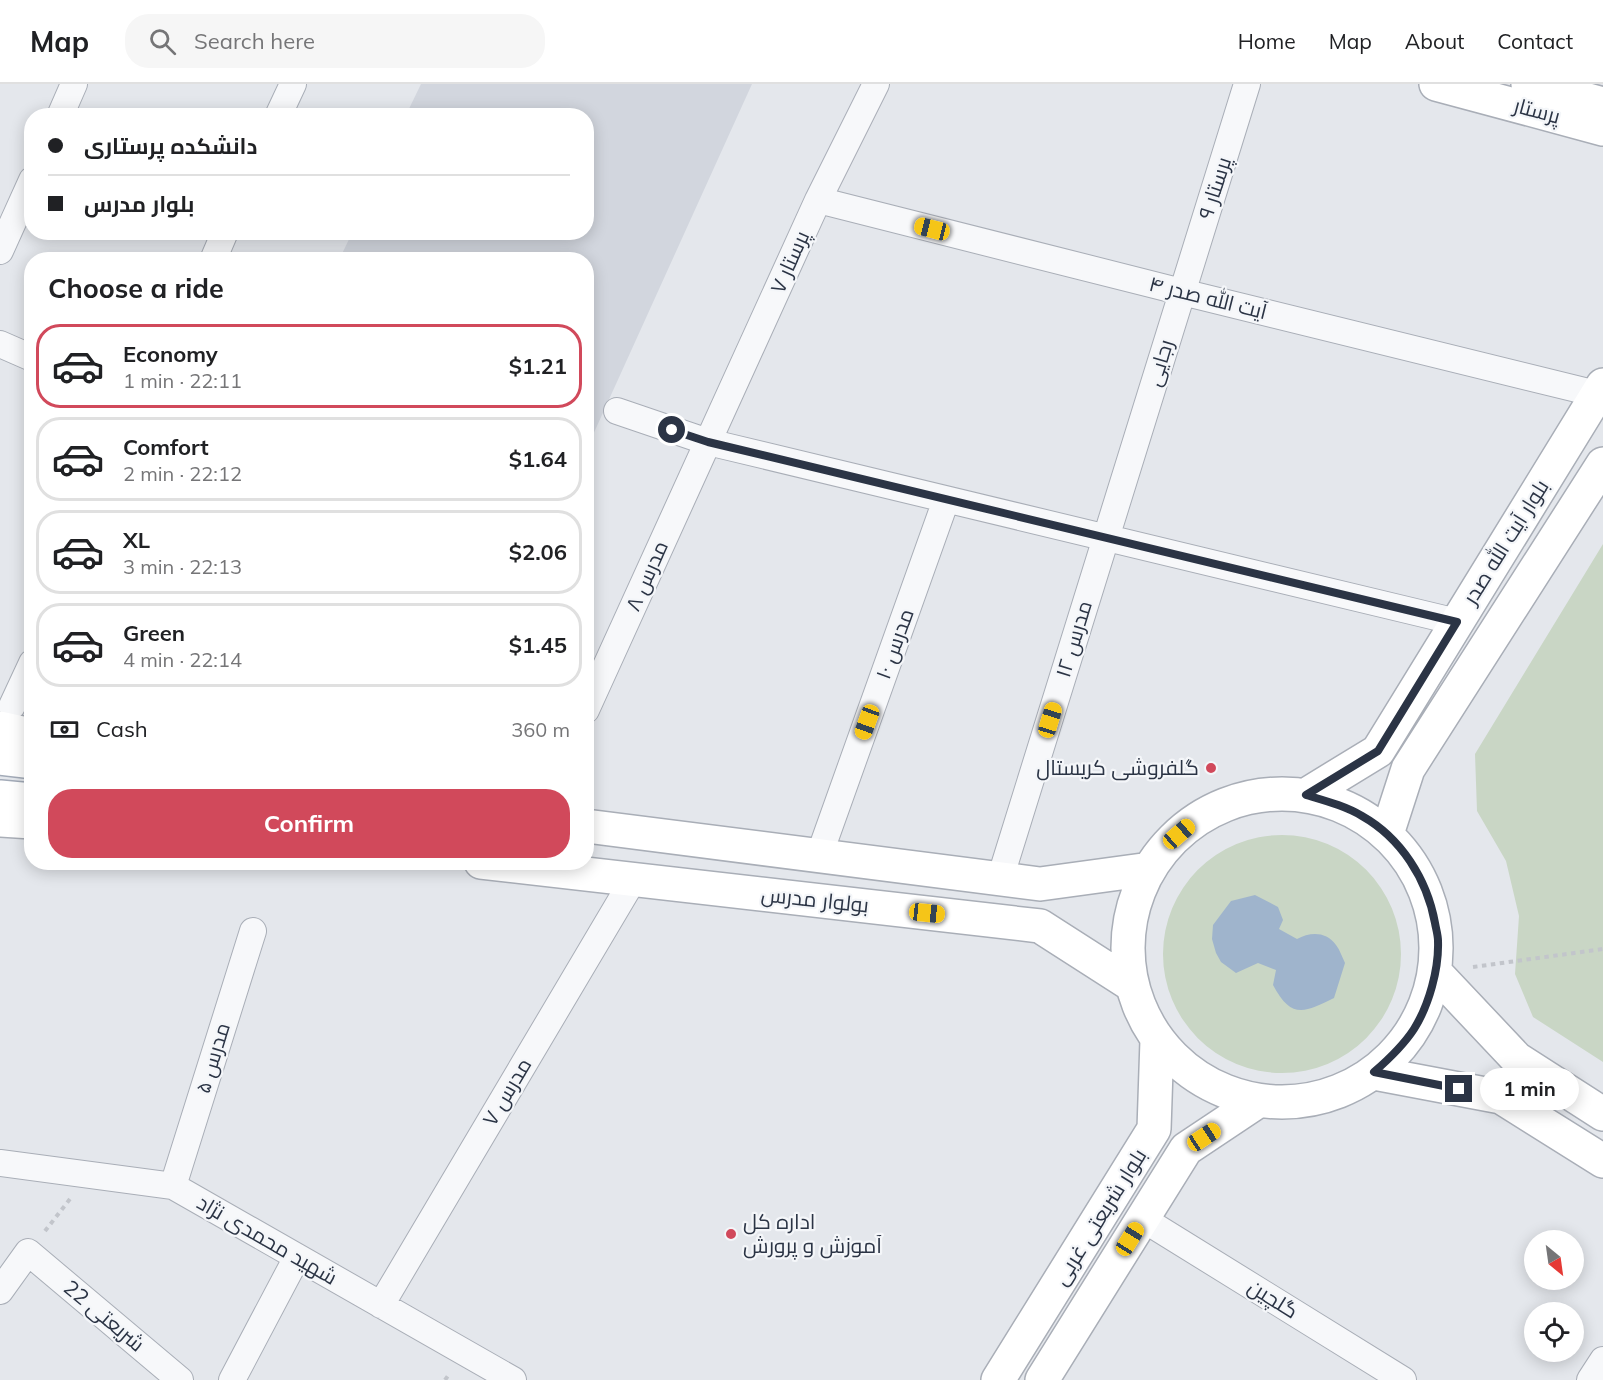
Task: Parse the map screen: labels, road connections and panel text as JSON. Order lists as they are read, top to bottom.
{
  "streets": {
    "main road": [
      "پرستار",
      "بلوار آیت الله صدر",
      "بولوار مدرس",
      "بلوار شریعتی غربی"
    ],
    "street": [
      "پرستار ۹",
      "پرستار ۷",
      "آیت الله صدر ۴",
      "رجایی",
      "مدرس ۸",
      "مدرس ۱۲",
      "مدرس ۱۰",
      "مدرس ۵",
      "مدرس ۷",
      "شهید محمدی نژاد",
      "گلچین",
      "شریعتی 22"
    ]
  },
  "crossings": [
    ["پرستار ۹", "آیت الله صدر ۴"],
    ["پرستار ۹", "رجایی"],
    ["پرستار ۷", "آیت الله صدر ۴"],
    ["پرستار ۷", "مدرس ۸"],
    ["آیت الله صدر ۴", "رجایی"],
    ["آیت الله صدر ۴", "بلوار آیت الله صدر"],
    ["رجایی", "مدرس ۱۲"],
    ["مدرس ۱۲", "بولوار مدرس"],
    ["مدرس ۱۰", "بولوار مدرس"],
    ["بولوار مدرس", "مدرس ۷"],
    ["مدرس ۵", "شهید محمدی نژاد"],
    ["مدرس ۷", "شهید محمدی نژاد"],
    ["بلوار شریعتی غربی", "گلچین"]
  ],
  "places": ["گلفروشی کریستال", "اداره کل آموزش و پرورش"],
  "north": "bottom right",
  "page": {
    "header": "Map",
    "search": "Search here",
    "nav": [
      "Home",
      "Map",
      "About",
      "Contact"
    ],
    "banner": ["دانشکده پرستاری", "بلوار مدرس"],
    "heading": "Choose a ride",
    "list": [
      {
        "name": "Economy",
        "note": "1 min · 22:11",
        "value": "$1.21"
      },
      {
        "name": "Comfort",
        "note": "2 min · 22:12",
        "value": "$1.64"
      },
      {
        "name": "XL",
        "note": "3 min · 22:13",
        "value": "$2.06"
      },
      {
        "name": "Green",
        "note": "4 min · 22:14",
        "value": "$1.45"
      }
    ],
    "pay": ["Cash", "360 m"],
    "buttons": "Confirm",
    "bubble": "1 min"
  }
}
